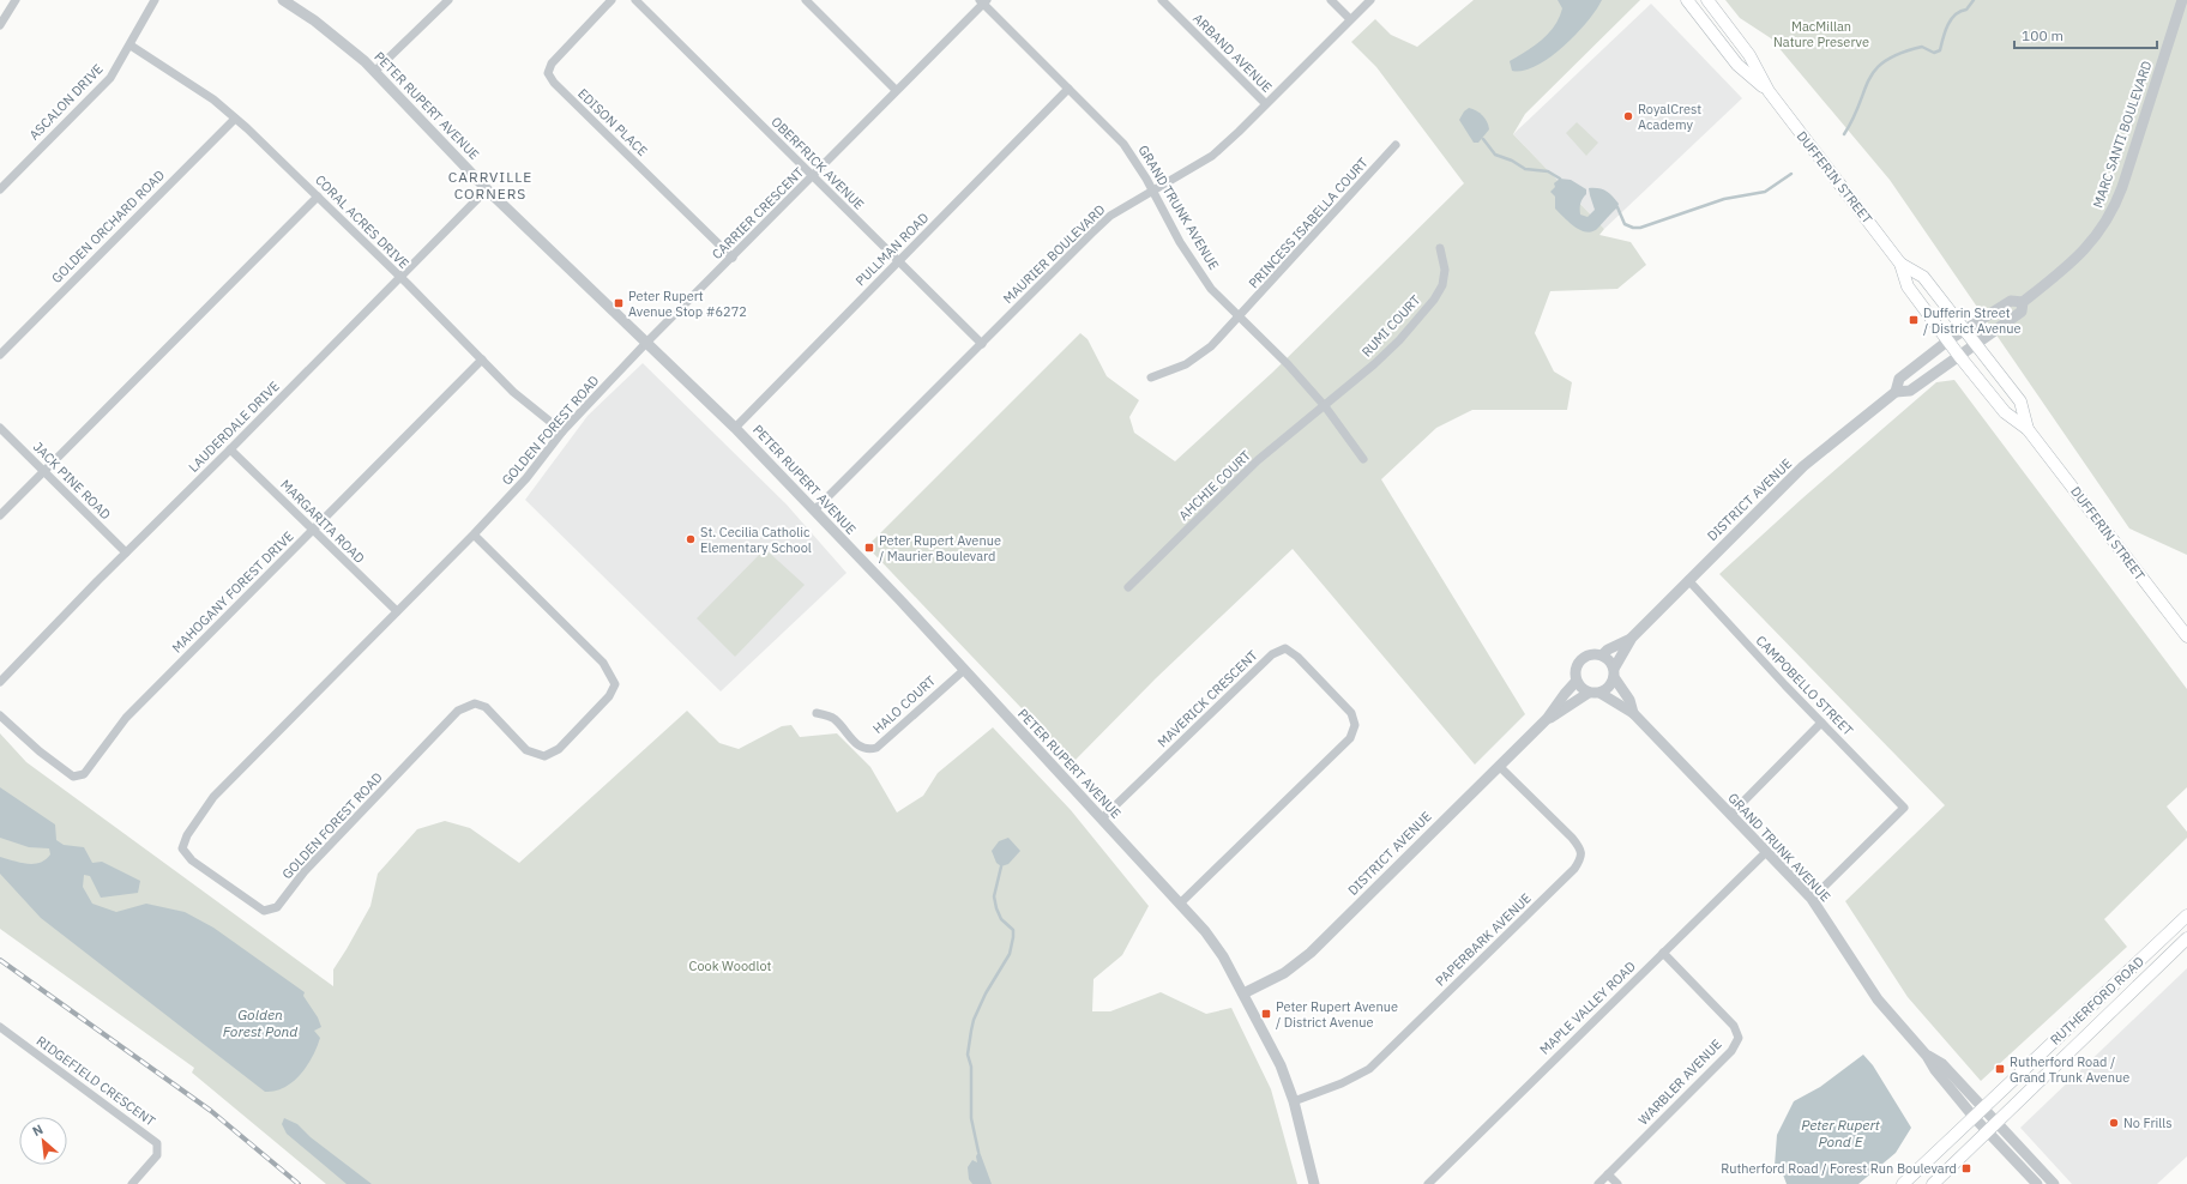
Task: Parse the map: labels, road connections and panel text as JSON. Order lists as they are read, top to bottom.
{
  "streets": {
    "main road": ["DUFFERIN STREET", "RUTHERFORD ROAD"],
    "street": [
      "ARBAND AVENUE",
      "ASCALON DRIVE",
      "PETER RUPERT AVENUE",
      "EDISON PLACE",
      "MARC SANTI BOULEVARD",
      "OBERFRICK AVENUE",
      "GRAND TRUNK AVENUE",
      "CARRIER CRESCENT",
      "CORAL ACRES DRIVE",
      "PRINCESS ISABELLA COURT",
      "GOLDEN ORCHARD ROAD",
      "PULLMAN ROAD",
      "MAURIER BOULEVARD",
      "RUMI COURT",
      "LAUDERDALE DRIVE",
      "GOLDEN FOREST ROAD",
      "JACK PINE ROAD",
      "AHCHIE COURT",
      "DISTRICT AVENUE",
      "MARGARITA ROAD",
      "MAHOGANY FOREST DRIVE",
      "CAMPOBELLO STREET",
      "MAVERICK CRESCENT",
      "HALO COURT",
      "PAPERBARK AVENUE",
      "MAPLE VALLEY ROAD",
      "RIDGEFIELD CRESCENT",
      "WARBLER AVENUE"
    ]
  },
  "crossings": [
    ["ARBAND AVENUE", "MAURIER BOULEVARD"],
    ["ASCALON DRIVE", "CORAL ACRES DRIVE"],
    ["PETER RUPERT AVENUE", "CARRIER CRESCENT"],
    ["PETER RUPERT AVENUE", "PULLMAN ROAD"],
    ["PETER RUPERT AVENUE", "MAURIER BOULEVARD"],
    ["PETER RUPERT AVENUE", "LAUDERDALE DRIVE"],
    ["PETER RUPERT AVENUE", "GOLDEN FOREST ROAD"],
    ["PETER RUPERT AVENUE", "DISTRICT AVENUE"],
    ["PETER RUPERT AVENUE", "MAVERICK CRESCENT"],
    ["PETER RUPERT AVENUE", "HALO COURT"],
    ["PETER RUPERT AVENUE", "PAPERBARK AVENUE"],
    ["EDISON PLACE", "CARRIER CRESCENT"],
    ["MARC SANTI BOULEVARD", "DUFFERIN STREET"],
    ["MARC SANTI BOULEVARD", "DISTRICT AVENUE"],
    ["OBERFRICK AVENUE", "CARRIER CRESCENT"],
    ["OBERFRICK AVENUE", "PULLMAN ROAD"],
    ["OBERFRICK AVENUE", "MAURIER BOULEVARD"],
    ["DUFFERIN STREET", "DISTRICT AVENUE"],
    ["GRAND TRUNK AVENUE", "CARRIER CRESCENT"],
    ["GRAND TRUNK AVENUE", "PRINCESS ISABELLA COURT"],
    ["GRAND TRUNK AVENUE", "PULLMAN ROAD"],
    ["GRAND TRUNK AVENUE", "MAURIER BOULEVARD"],
    ["GRAND TRUNK AVENUE", "RUMI COURT"],
    ["GRAND TRUNK AVENUE", "AHCHIE COURT"],
    ["GRAND TRUNK AVENUE", "DISTRICT AVENUE"],
    ["GRAND TRUNK AVENUE", "CAMPOBELLO STREET"],
    ["GRAND TRUNK AVENUE", "RUTHERFORD ROAD"],
    ["GRAND TRUNK AVENUE", "MAPLE VALLEY ROAD"],
    ["CARRIER CRESCENT", "GOLDEN FOREST ROAD"],
    ["CORAL ACRES DRIVE", "GOLDEN ORCHARD ROAD"],
    ["CORAL ACRES DRIVE", "LAUDERDALE DRIVE"],
    ["CORAL ACRES DRIVE", "GOLDEN FOREST ROAD"],
    ["CORAL ACRES DRIVE", "MAHOGANY FOREST DRIVE"],
    ["RUMI COURT", "AHCHIE COURT"],
    ["LAUDERDALE DRIVE", "JACK PINE ROAD"],
    ["LAUDERDALE DRIVE", "MARGARITA ROAD"],
    ["GOLDEN FOREST ROAD", "MARGARITA ROAD"],
    ["DISTRICT AVENUE", "CAMPOBELLO STREET"],
    ["DISTRICT AVENUE", "PAPERBARK AVENUE"],
    ["MARGARITA ROAD", "MAHOGANY FOREST DRIVE"],
    ["MAPLE VALLEY ROAD", "WARBLER AVENUE"]
  ],
  "districts": ["CARRVILLE CORNERS"],
  "water": ["Golden Forest Pond", "Peter Rupert Pond E"],
  "parks": ["MacMillan Nature Preserve", "Cook Woodlot"],
  "places": {
    "other": ["RoyalCrest Academy", "St. Cecilia Catholic Elementary School", "No Frills"],
    "transit": [
      "Peter Rupert Avenue Stop #6272",
      "Dufferin Street / District Avenue",
      "Peter Rupert Avenue / Maurier Boulevard",
      "Peter Rupert Avenue / District Avenue",
      "Rutherford Road / Grand Trunk Avenue",
      "Rutherford Road / Forest Run Boulevard"
    ]
  },
  "scale_bar": "100 m",
  "north": "top left"
}
